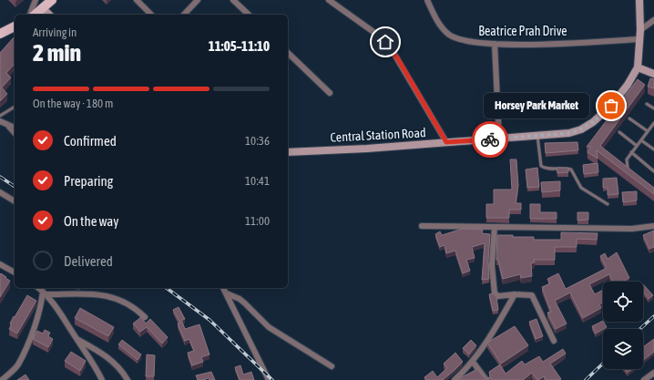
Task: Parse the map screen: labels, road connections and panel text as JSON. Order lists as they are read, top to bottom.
{
  "streets": {
    "street": ["Beatrice Prah Drive", "Central Station Road"]
  },
  "places": ["Horsey Park Market"],
  "page": {
    "heading": ["2 min", "Arriving in", "11:05–11:10"],
    "bar": "On the way · 180 m",
    "bubble": "Horsey Park Market",
    "list": [
      ["Confirmed", "10:36"],
      ["Preparing", "10:41"],
      ["On the way", "11:00"],
      "Delivered"
    ]
  }
}
